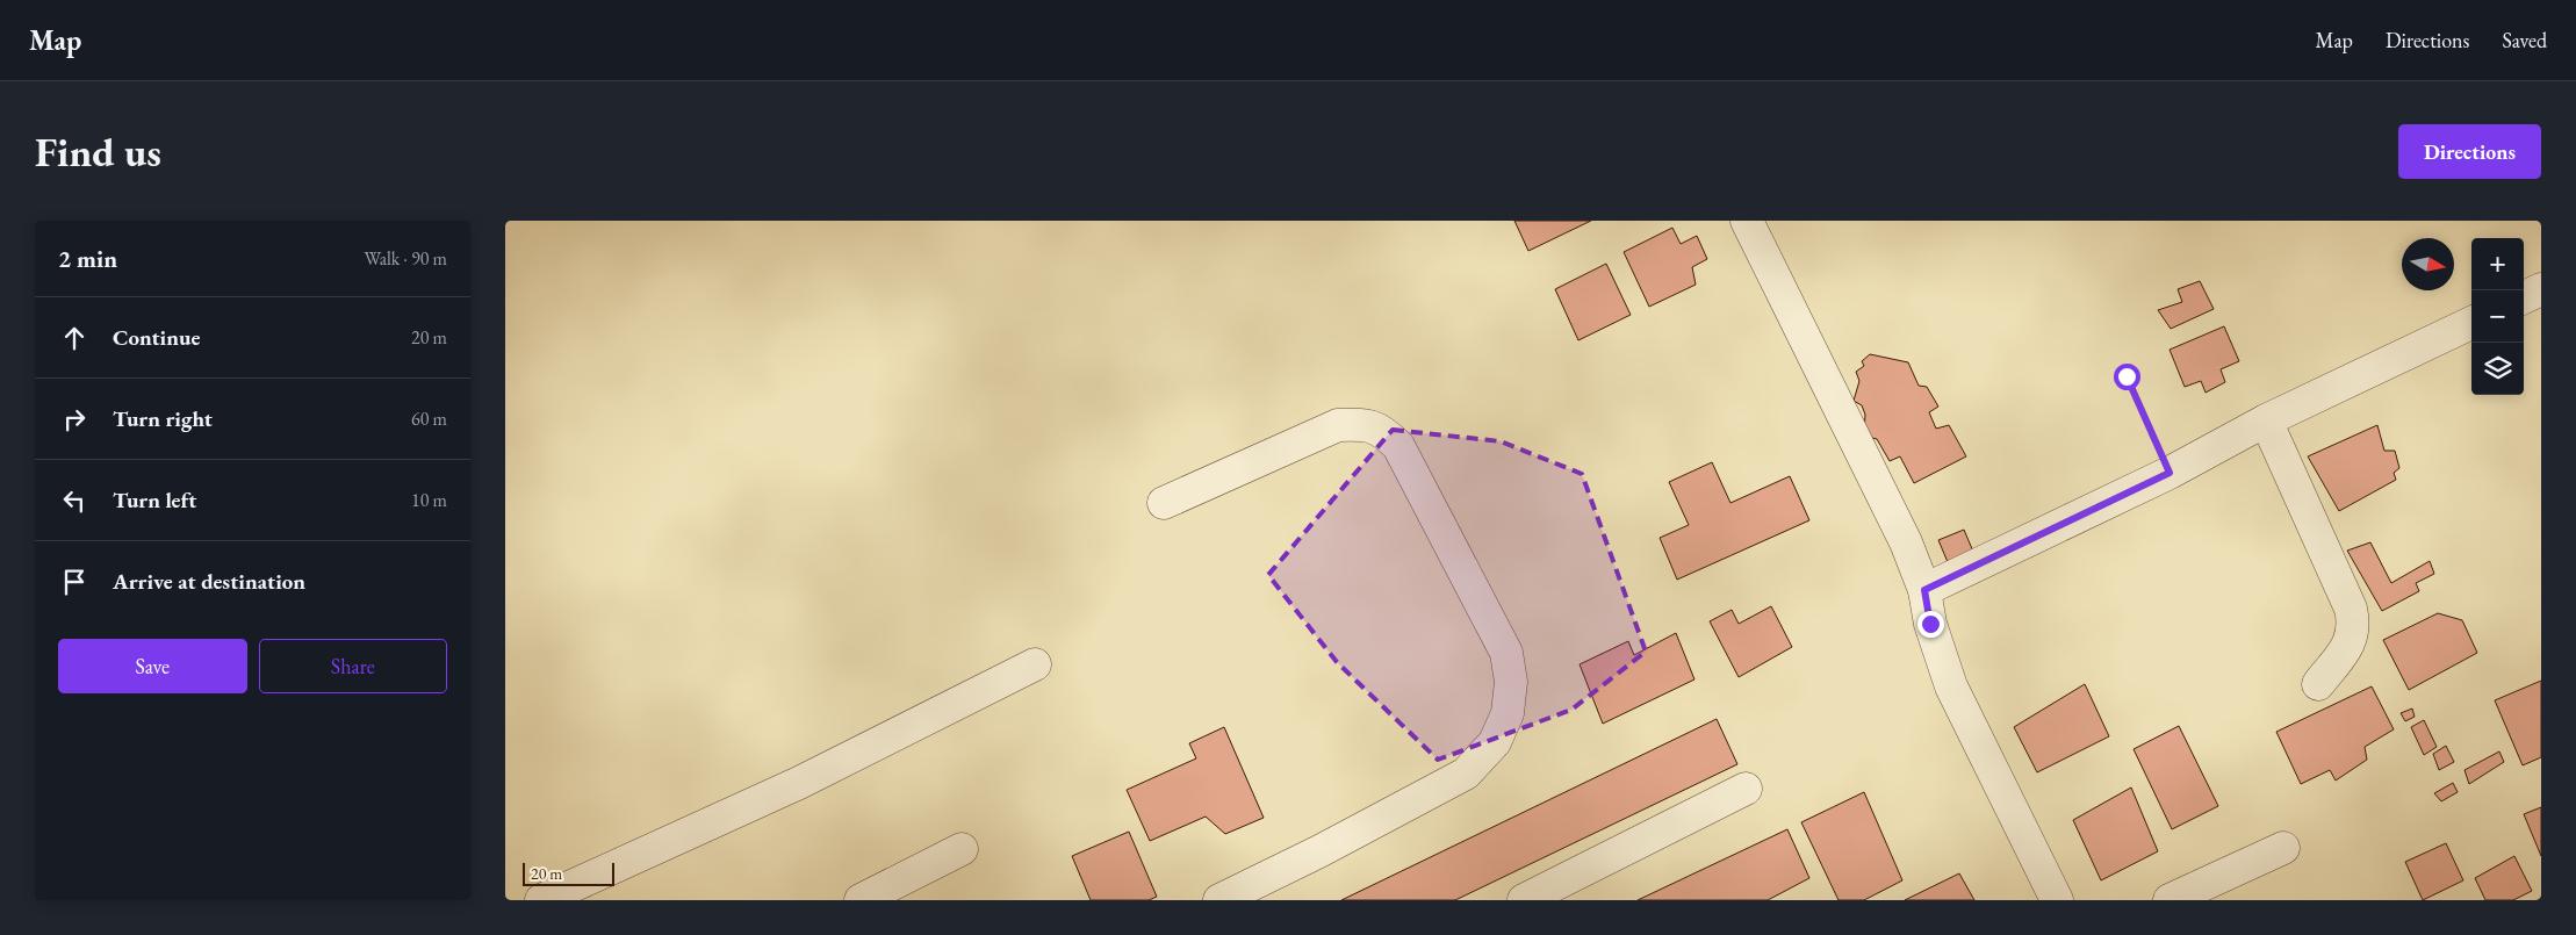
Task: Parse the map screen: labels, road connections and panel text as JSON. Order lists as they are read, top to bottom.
{
  "scale_bar": "20 m",
  "north": "right",
  "page": {
    "header": "Map",
    "nav": ["Map", "Directions", "Saved"],
    "buttons": [
      "Directions",
      ["Save", "Share"]
    ],
    "title": "Find us",
    "heading": ["2 min", "Walk · 90 m"],
    "map_buttons": ["+", "−"],
    "list": [
      ["Continue", "20 m"],
      ["Turn right", "60 m"],
      ["Turn left", "10 m"],
      "Arrive at destination"
    ],
    "scale": "20 m"
  }
}
